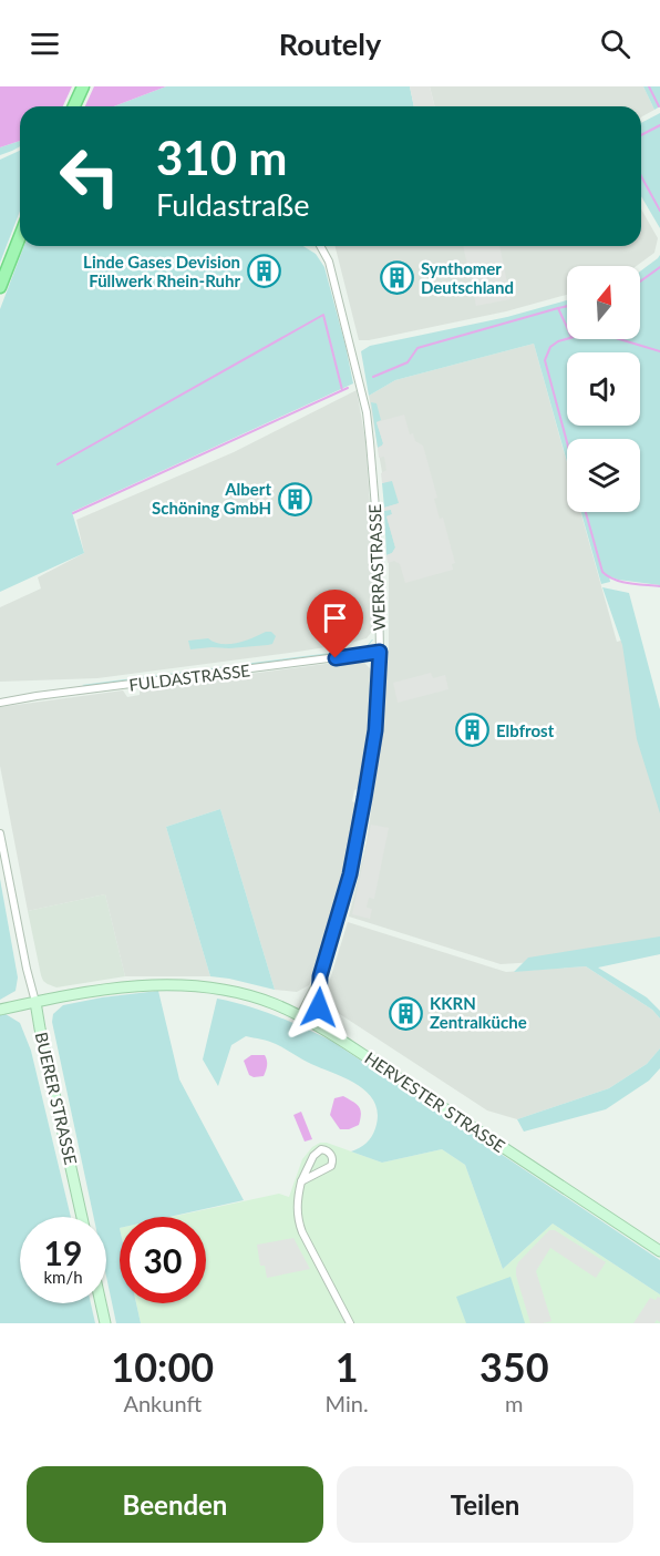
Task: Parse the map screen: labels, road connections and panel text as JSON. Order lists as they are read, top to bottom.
{
  "streets": {
    "main road": ["BUERER STRASSE", "HERVESTER STRASSE"],
    "street": ["WERRASTRASSE", "FULDASTRASSE"]
  },
  "crossings": [
    ["WERRASTRASSE", "FULDASTRASSE"],
    ["WERRASTRASSE", "HERVESTER STRASSE"],
    ["BUERER STRASSE", "HERVESTER STRASSE"]
  ],
  "places": {
    "building": [
      "Linde Gases Devision Füllwerk Rhein-Ruhr",
      "Synthomer Deutschland",
      "Albert Schöning GmbH",
      "Elbfrost",
      "KKRN Zentralküche"
    ]
  },
  "north": "top",
  "page": {
    "header": "Routely",
    "turn": ["310 m", "Fuldastraße"],
    "speed": "19 km/h",
    "limit": "30",
    "eta": [
      "10:00",
      "Ankunft",
      "1",
      "Min.",
      "350",
      "m"
    ],
    "buttons": ["Beenden", "Teilen"]
  }
}
